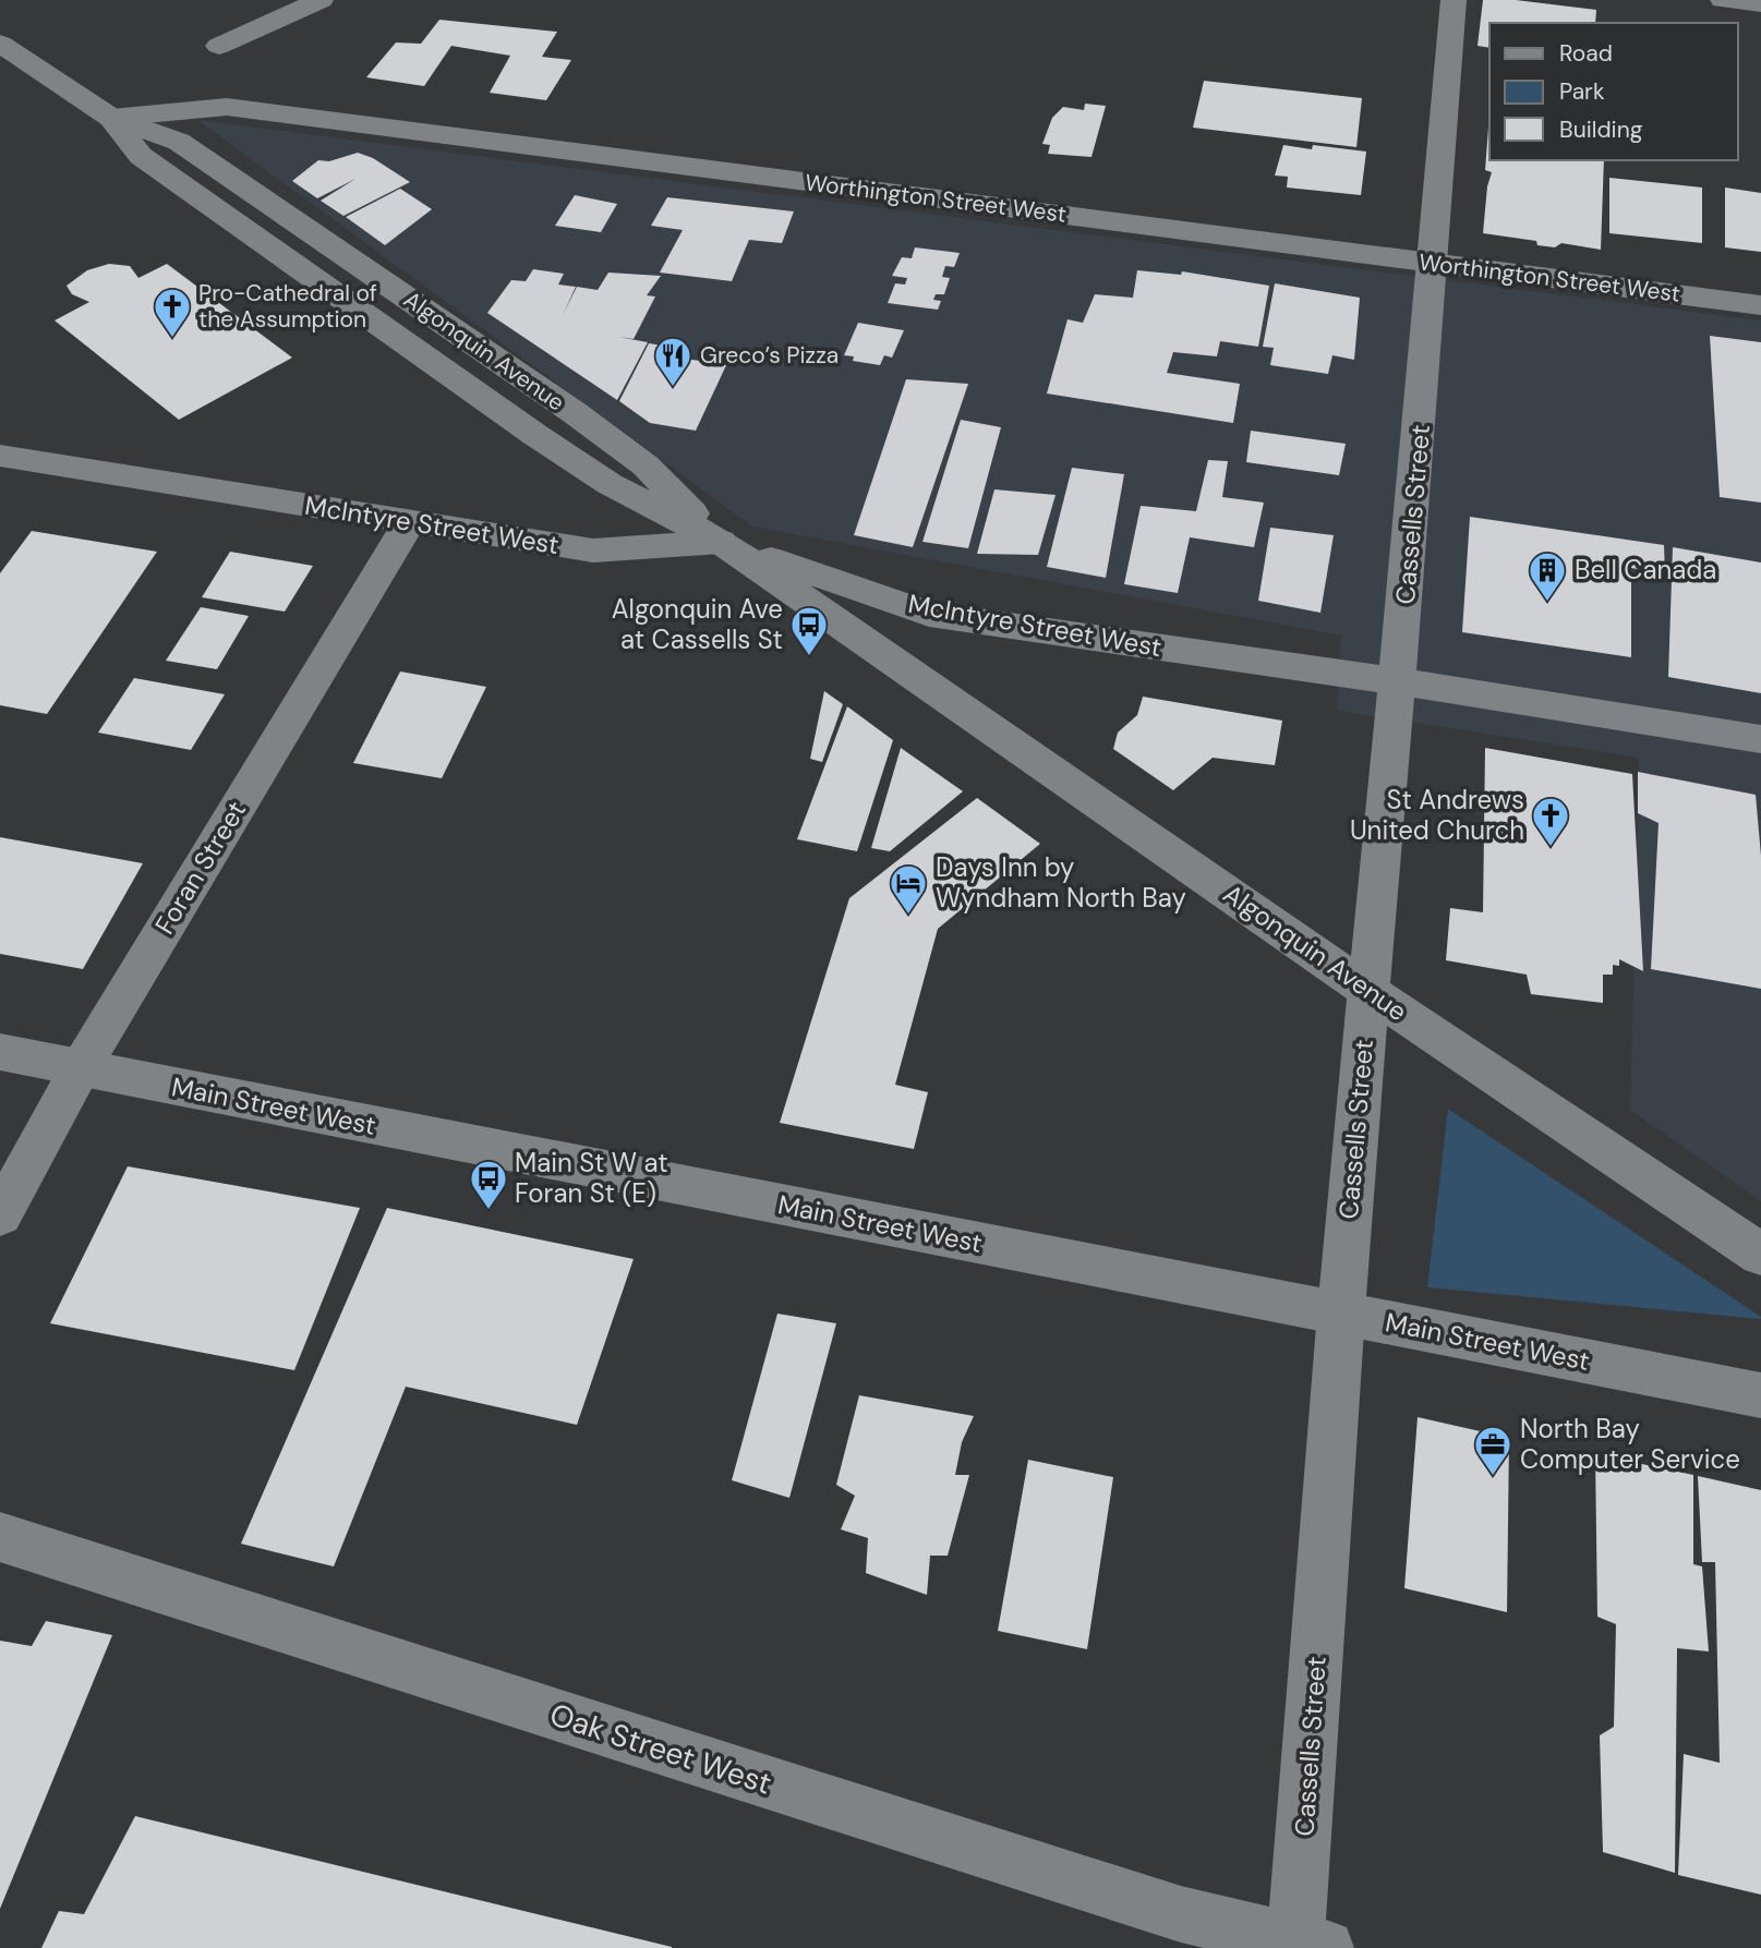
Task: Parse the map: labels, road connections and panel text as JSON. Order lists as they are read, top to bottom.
{
  "streets": {
    "main road": [
      "Worthington Street West",
      "Algonquin Avenue",
      "Cassells Street",
      "McIntyre Street West",
      "Foran Street",
      "Main Street West",
      "Oak Street West"
    ]
  },
  "crossings": [
    ["Worthington Street West", "Algonquin Avenue"],
    ["Worthington Street West", "Cassells Street"],
    ["Algonquin Avenue", "Cassells Street"],
    ["Algonquin Avenue", "McIntyre Street West"],
    ["Cassells Street", "McIntyre Street West"],
    ["Cassells Street", "Main Street West"],
    ["Cassells Street", "Oak Street West"],
    ["McIntyre Street West", "Foran Street"],
    ["Foran Street", "Main Street West"]
  ],
  "places": {
    "church": ["Pro-Cathedral of the Assumption", "St Andrews United Church"],
    "restaurant": ["Greco’s Pizza"],
    "building": ["Bell Canada"],
    "bus stop": ["Algonquin Ave at Cassells St", "Main St W at Foran St (E)"],
    "hotel": ["Days Inn by Wyndham North Bay"],
    "office": ["North Bay Computer Service"]
  },
  "legend": ["Road", "Park", "Building"]
}
